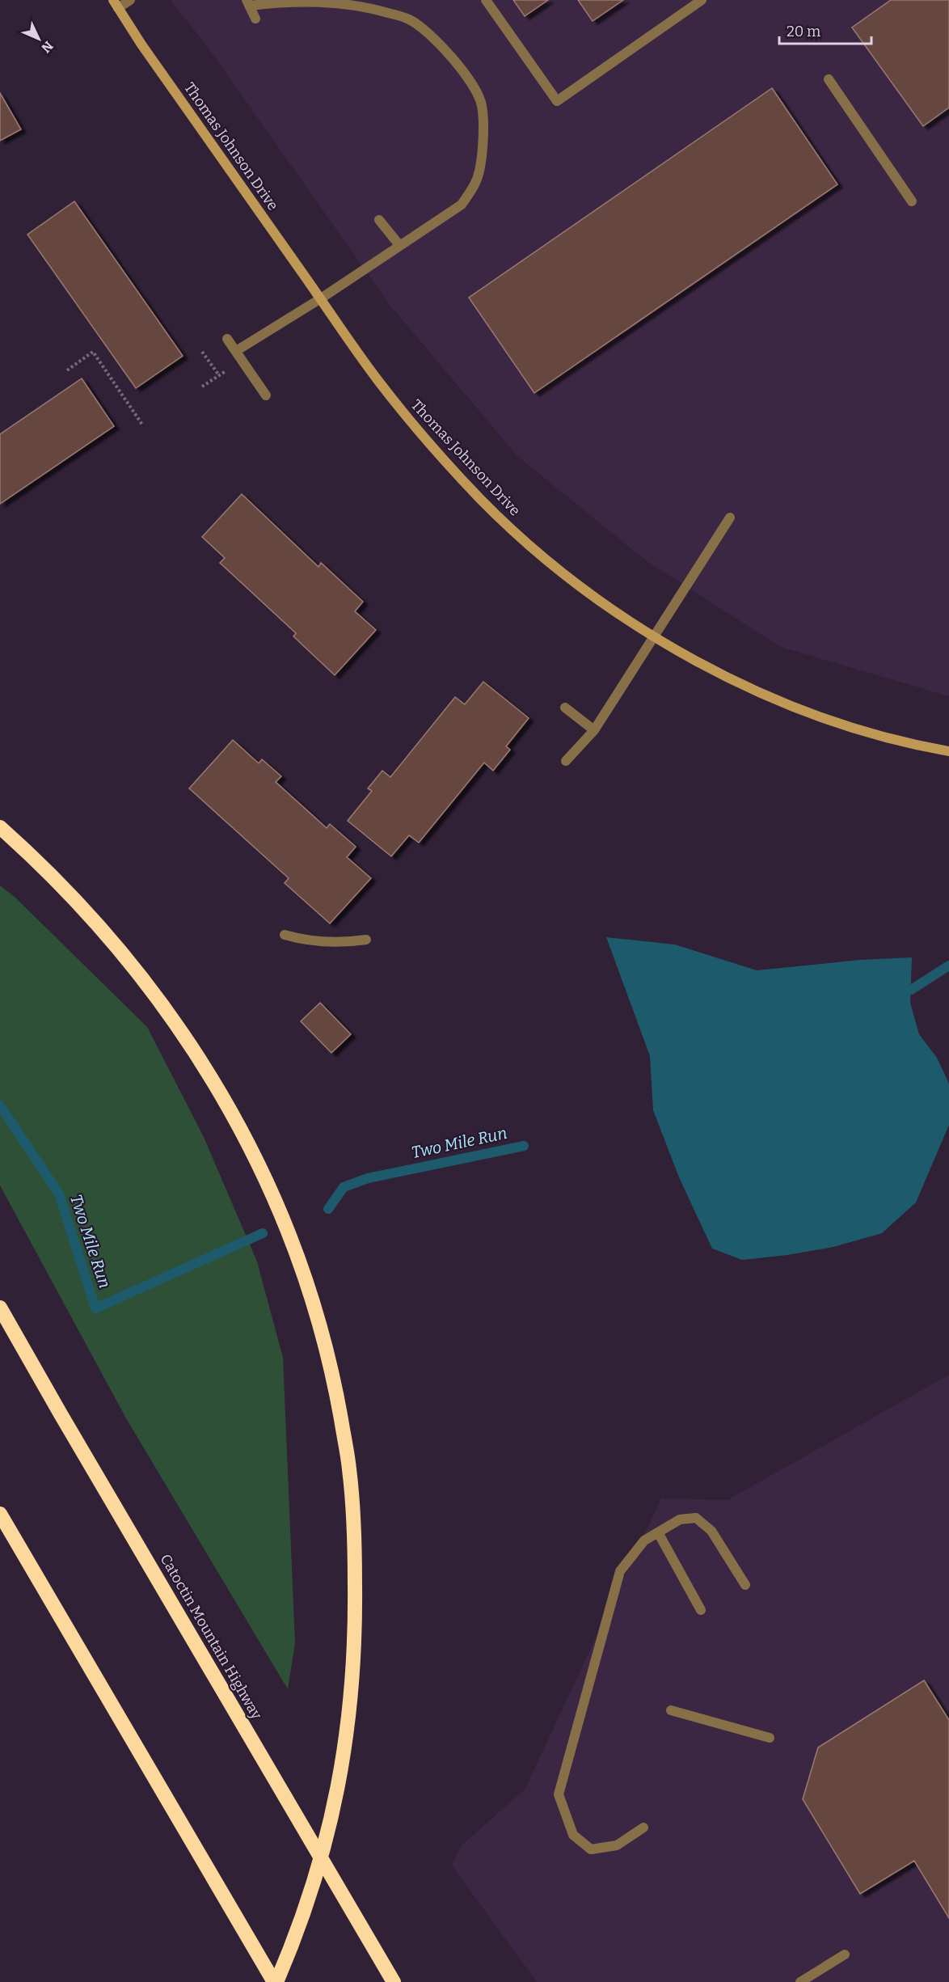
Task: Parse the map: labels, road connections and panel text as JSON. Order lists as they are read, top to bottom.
{
  "streets": {
    "highway": ["Catoctin Mountain Highway"],
    "street": ["Thomas Johnson Drive"]
  },
  "water": ["Two Mile Run"],
  "scale_bar": "20 m",
  "north": "bottom right"
}
